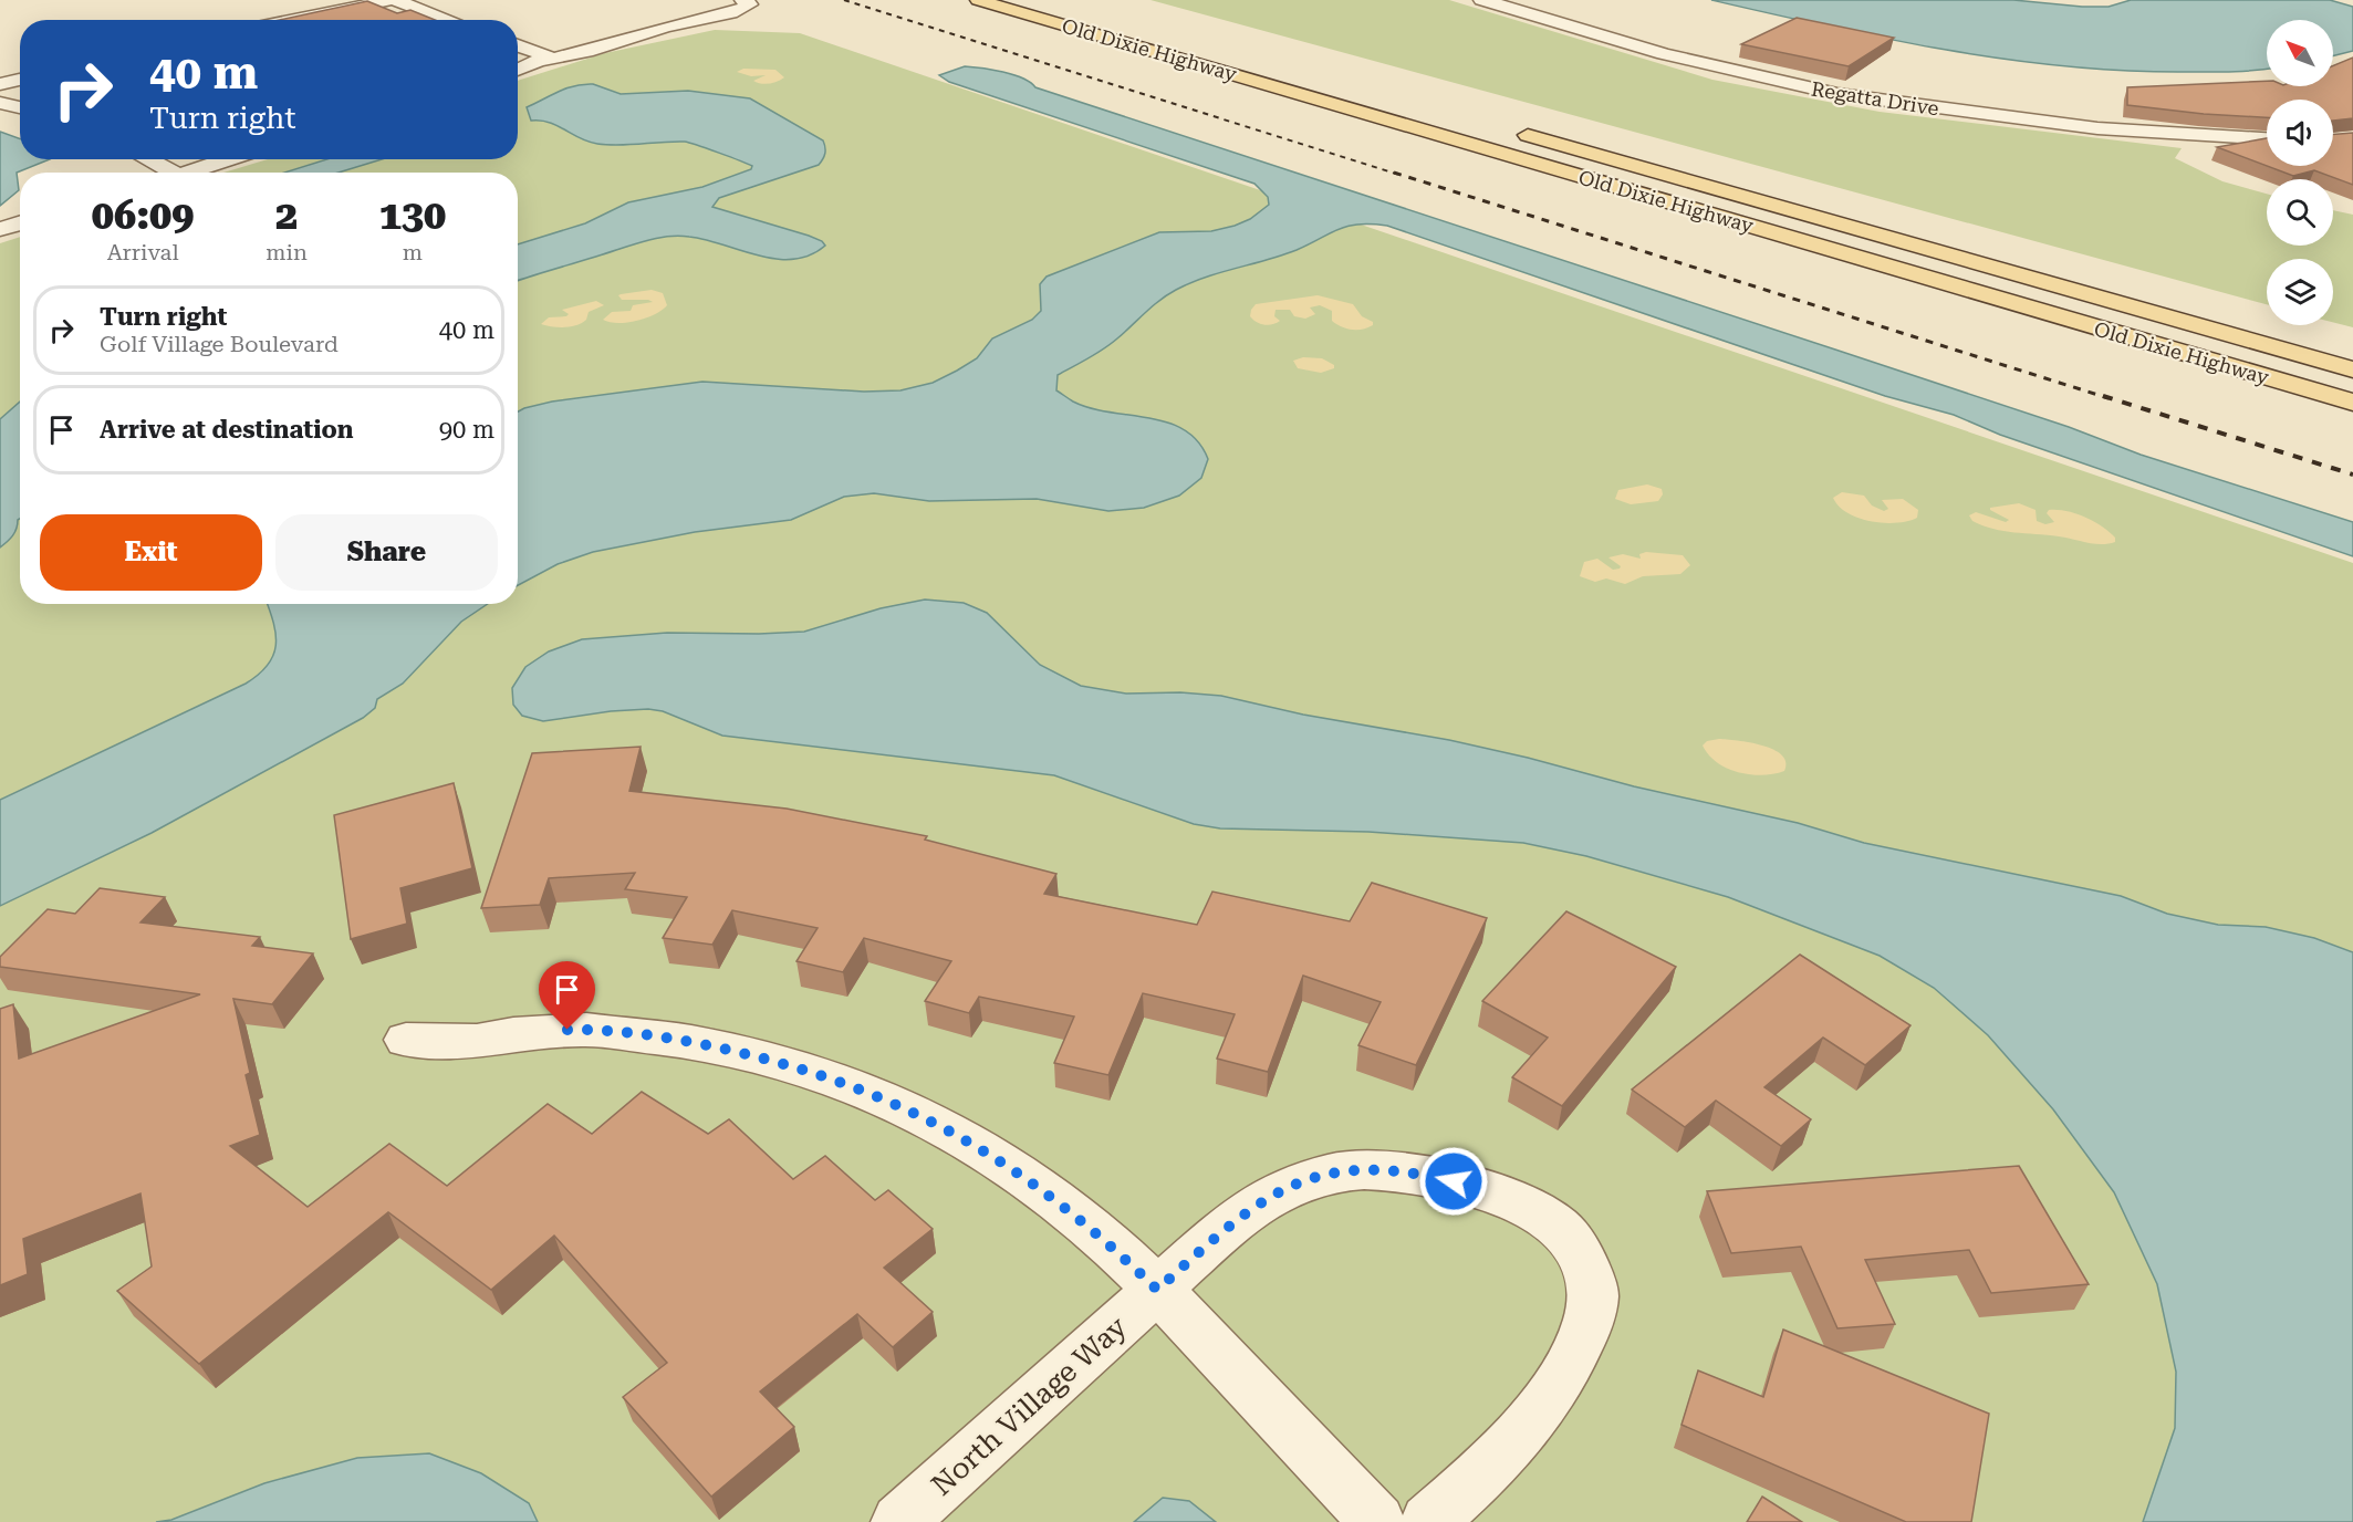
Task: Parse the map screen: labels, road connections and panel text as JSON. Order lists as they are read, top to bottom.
{
  "streets": {
    "main road": ["Old Dixie Highway"],
    "street": ["Regatta Drive", "North Village Way"]
  },
  "north": "top left",
  "page": {
    "turn": ["40 m", "Turn right"],
    "eta": [
      "06:09",
      "Arrival",
      "2",
      "min",
      "130",
      "m"
    ],
    "list": [
      {
        "name": "Turn right",
        "note": "Golf Village Boulevard",
        "value": "40 m"
      },
      {
        "name": "Arrive at destination",
        "value": "90 m"
      }
    ],
    "buttons": ["Exit", "Share"]
  }
}
